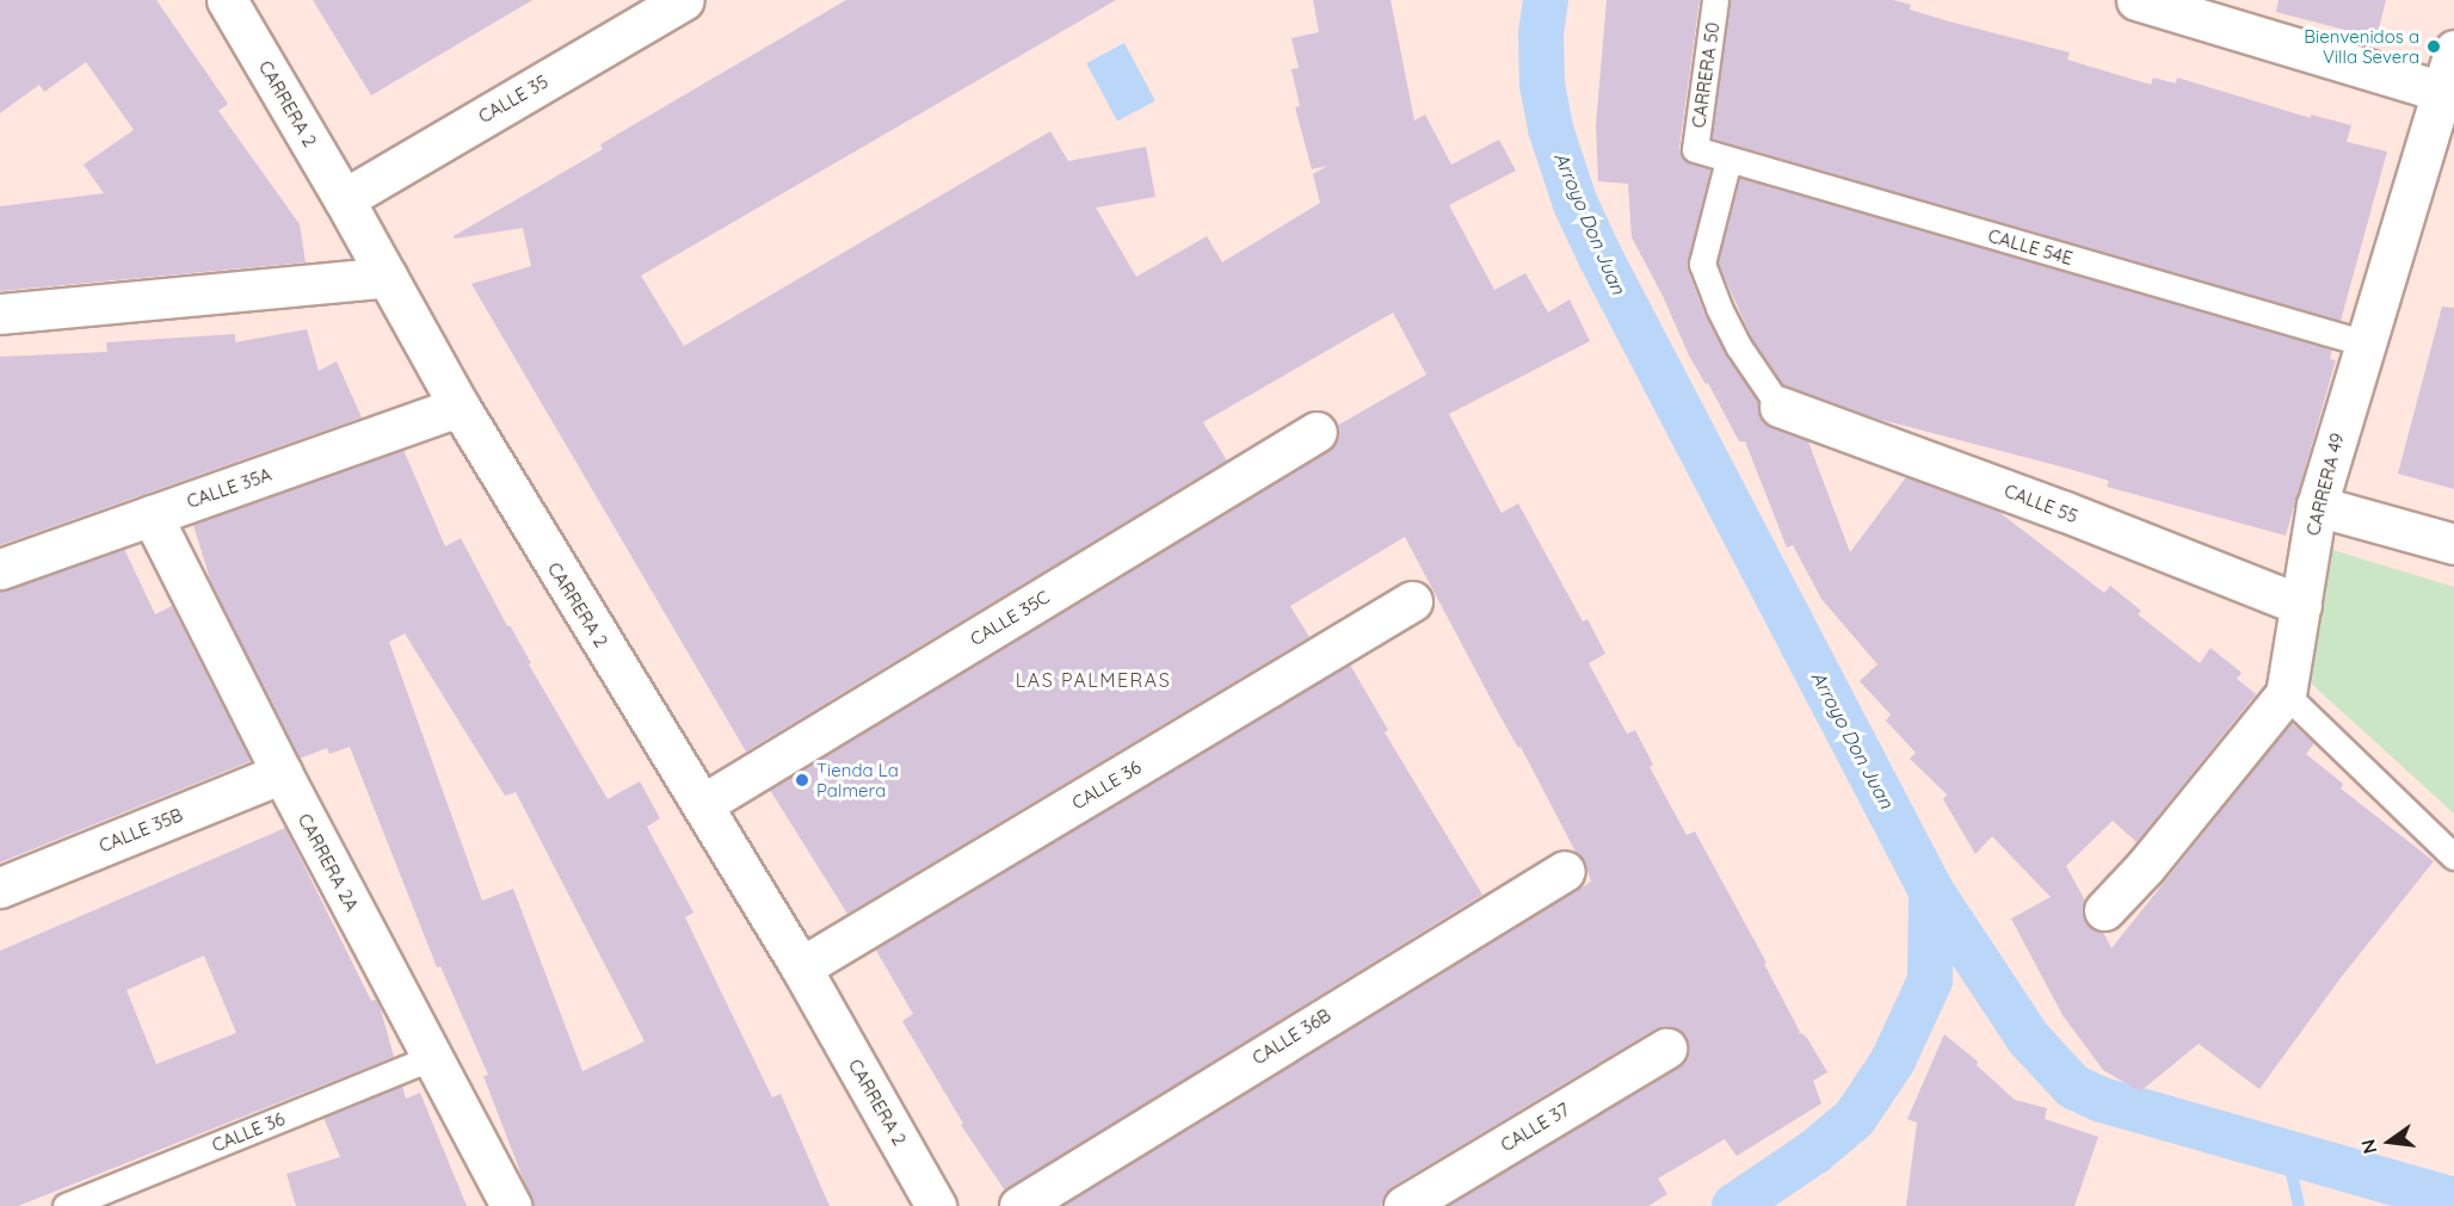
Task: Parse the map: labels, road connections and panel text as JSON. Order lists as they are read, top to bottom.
{
  "streets": {
    "street": [
      "CALLE 35",
      "CARRERA 2",
      "CARRERA 49",
      "CALLE 35A",
      "CALLE 55",
      "CALLE 35C",
      "CALLE 36",
      "CALLE 35B",
      "CARRERA 2A",
      "CALLE 36B",
      "CALLE 37"
    ],
    "lane": ["CARRERA 50", "CALLE 54E"]
  },
  "crossings": [
    ["CARRERA 50", "CALLE 54E"],
    ["CALLE 35", "CARRERA 2"],
    ["CARRERA 2", "CALLE 35A"],
    ["CARRERA 2", "CALLE 35C"],
    ["CARRERA 2", "CALLE 36"],
    ["CALLE 54E", "CARRERA 49"],
    ["CARRERA 49", "CALLE 55"],
    ["CALLE 35A", "CARRERA 2A"],
    ["CALLE 36", "CARRERA 2A"],
    ["CALLE 35B", "CARRERA 2A"]
  ],
  "districts": ["LAS PALMERAS"],
  "water": ["Arroyo Don Juan"],
  "places": ["Bienvenidos a Villa Severa", "Tienda La Palmera"],
  "north": "left"
}
